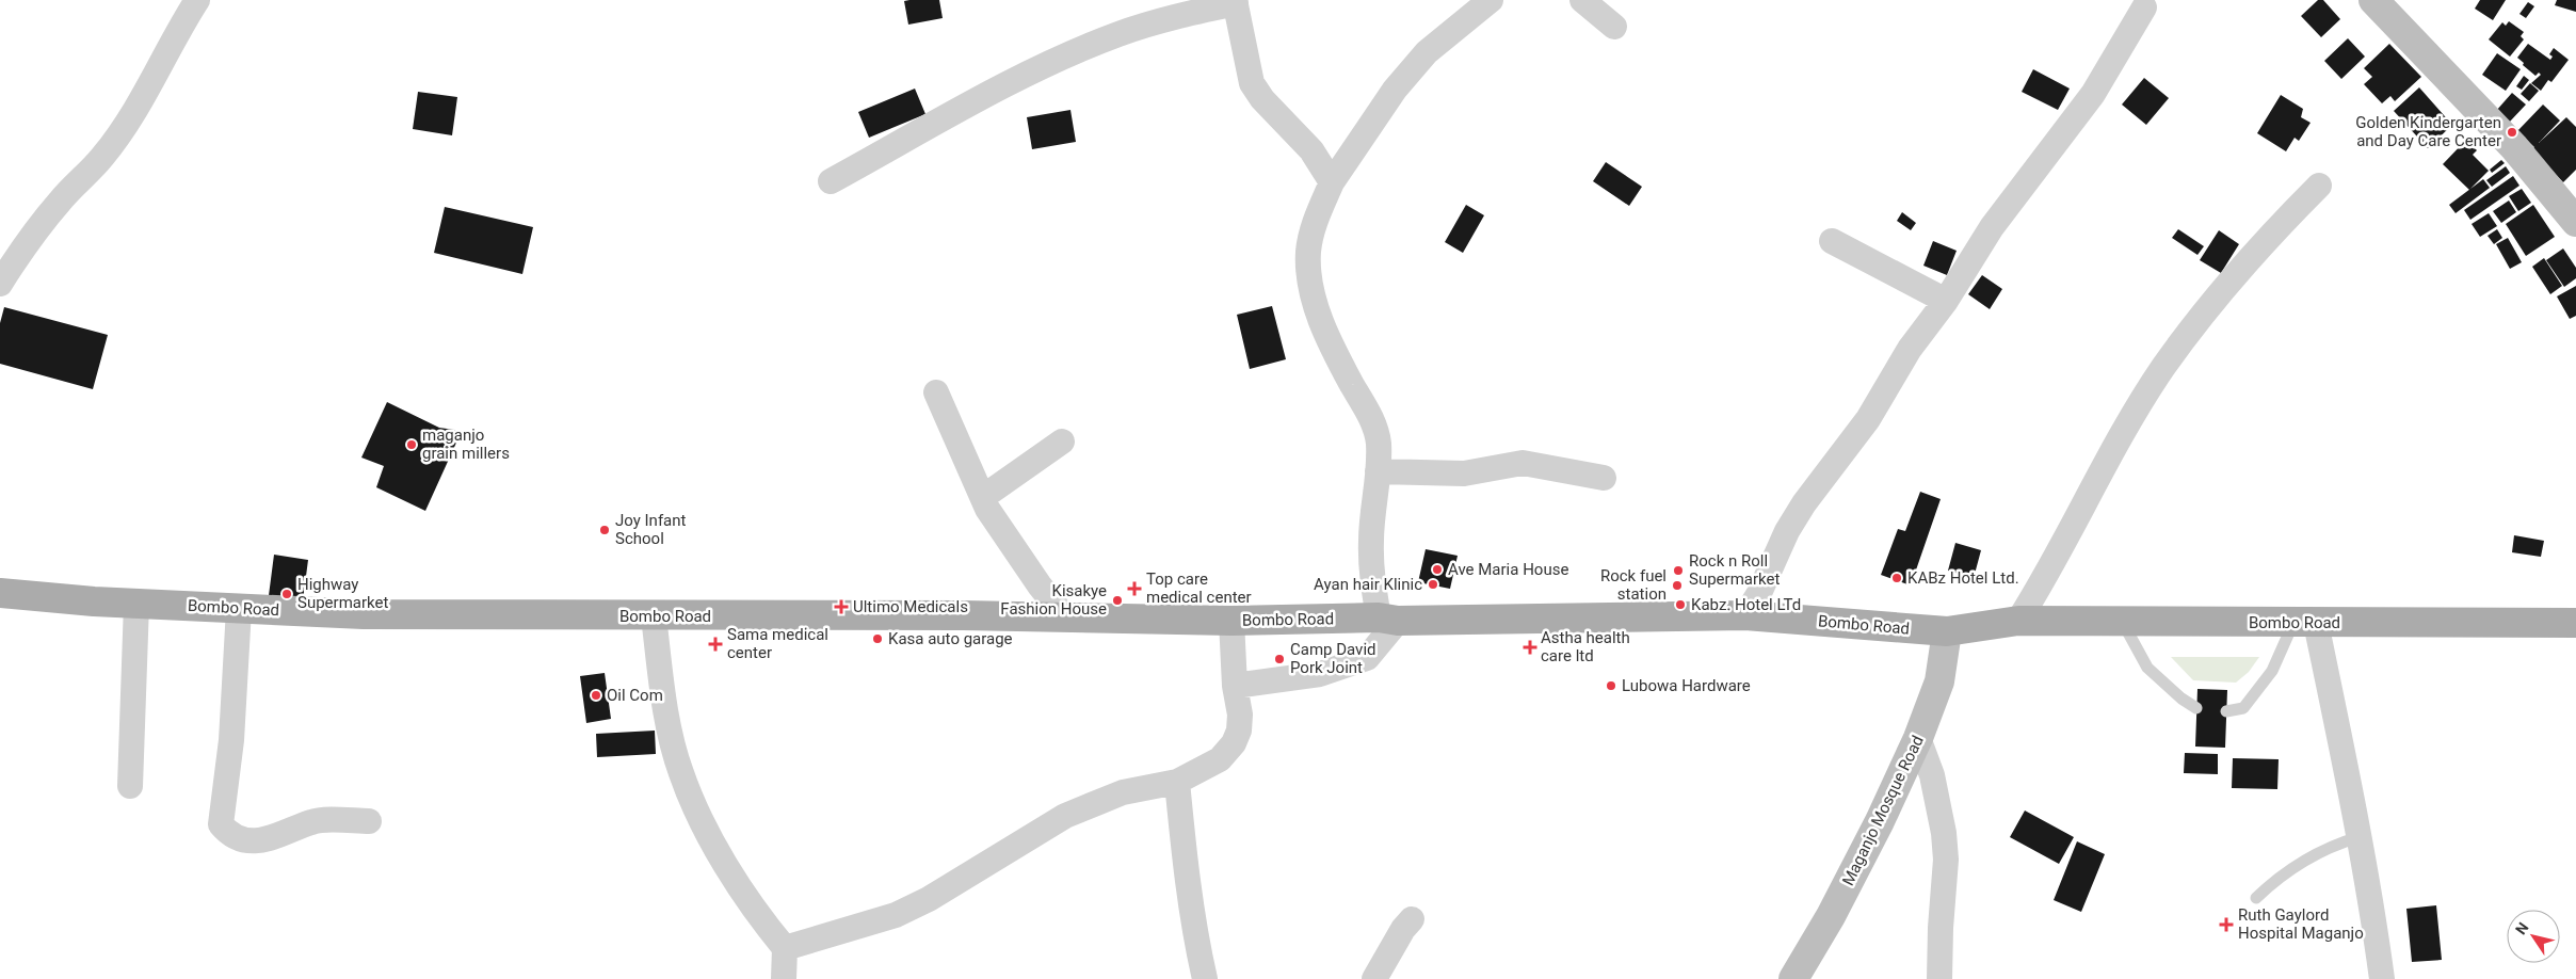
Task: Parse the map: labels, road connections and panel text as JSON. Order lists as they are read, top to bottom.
{
  "streets": {
    "main road": ["Bombo Road"],
    "street": ["Maganjo Mosque Road"]
  },
  "crossings": [
    ["Bombo Road", "Maganjo Mosque Road"]
  ],
  "places": {
    "other": [
      "Golden Kindergarten and Day Care Center",
      "maganjo grain millers",
      "Joy Infant School",
      "Ave Maria House",
      "Rock n Roll Supermarket",
      "KABz Hotel Ltd.",
      "Ayan hair Klinic",
      "Rock fuel station",
      "Highway Supermarket",
      "Kisakye Fashion House",
      "Kabz. Hotel LTd",
      "Kasa auto garage",
      "Camp David Pork Joint",
      "Lubowa Hardware",
      "Oil Com"
    ],
    "health": [
      "Top care medical center",
      "Ultimo Medicals",
      "Sama medical center",
      "Astha health care ltd",
      "Ruth Gaylord Hospital Maganjo"
    ]
  },
  "north": "top left"
}
